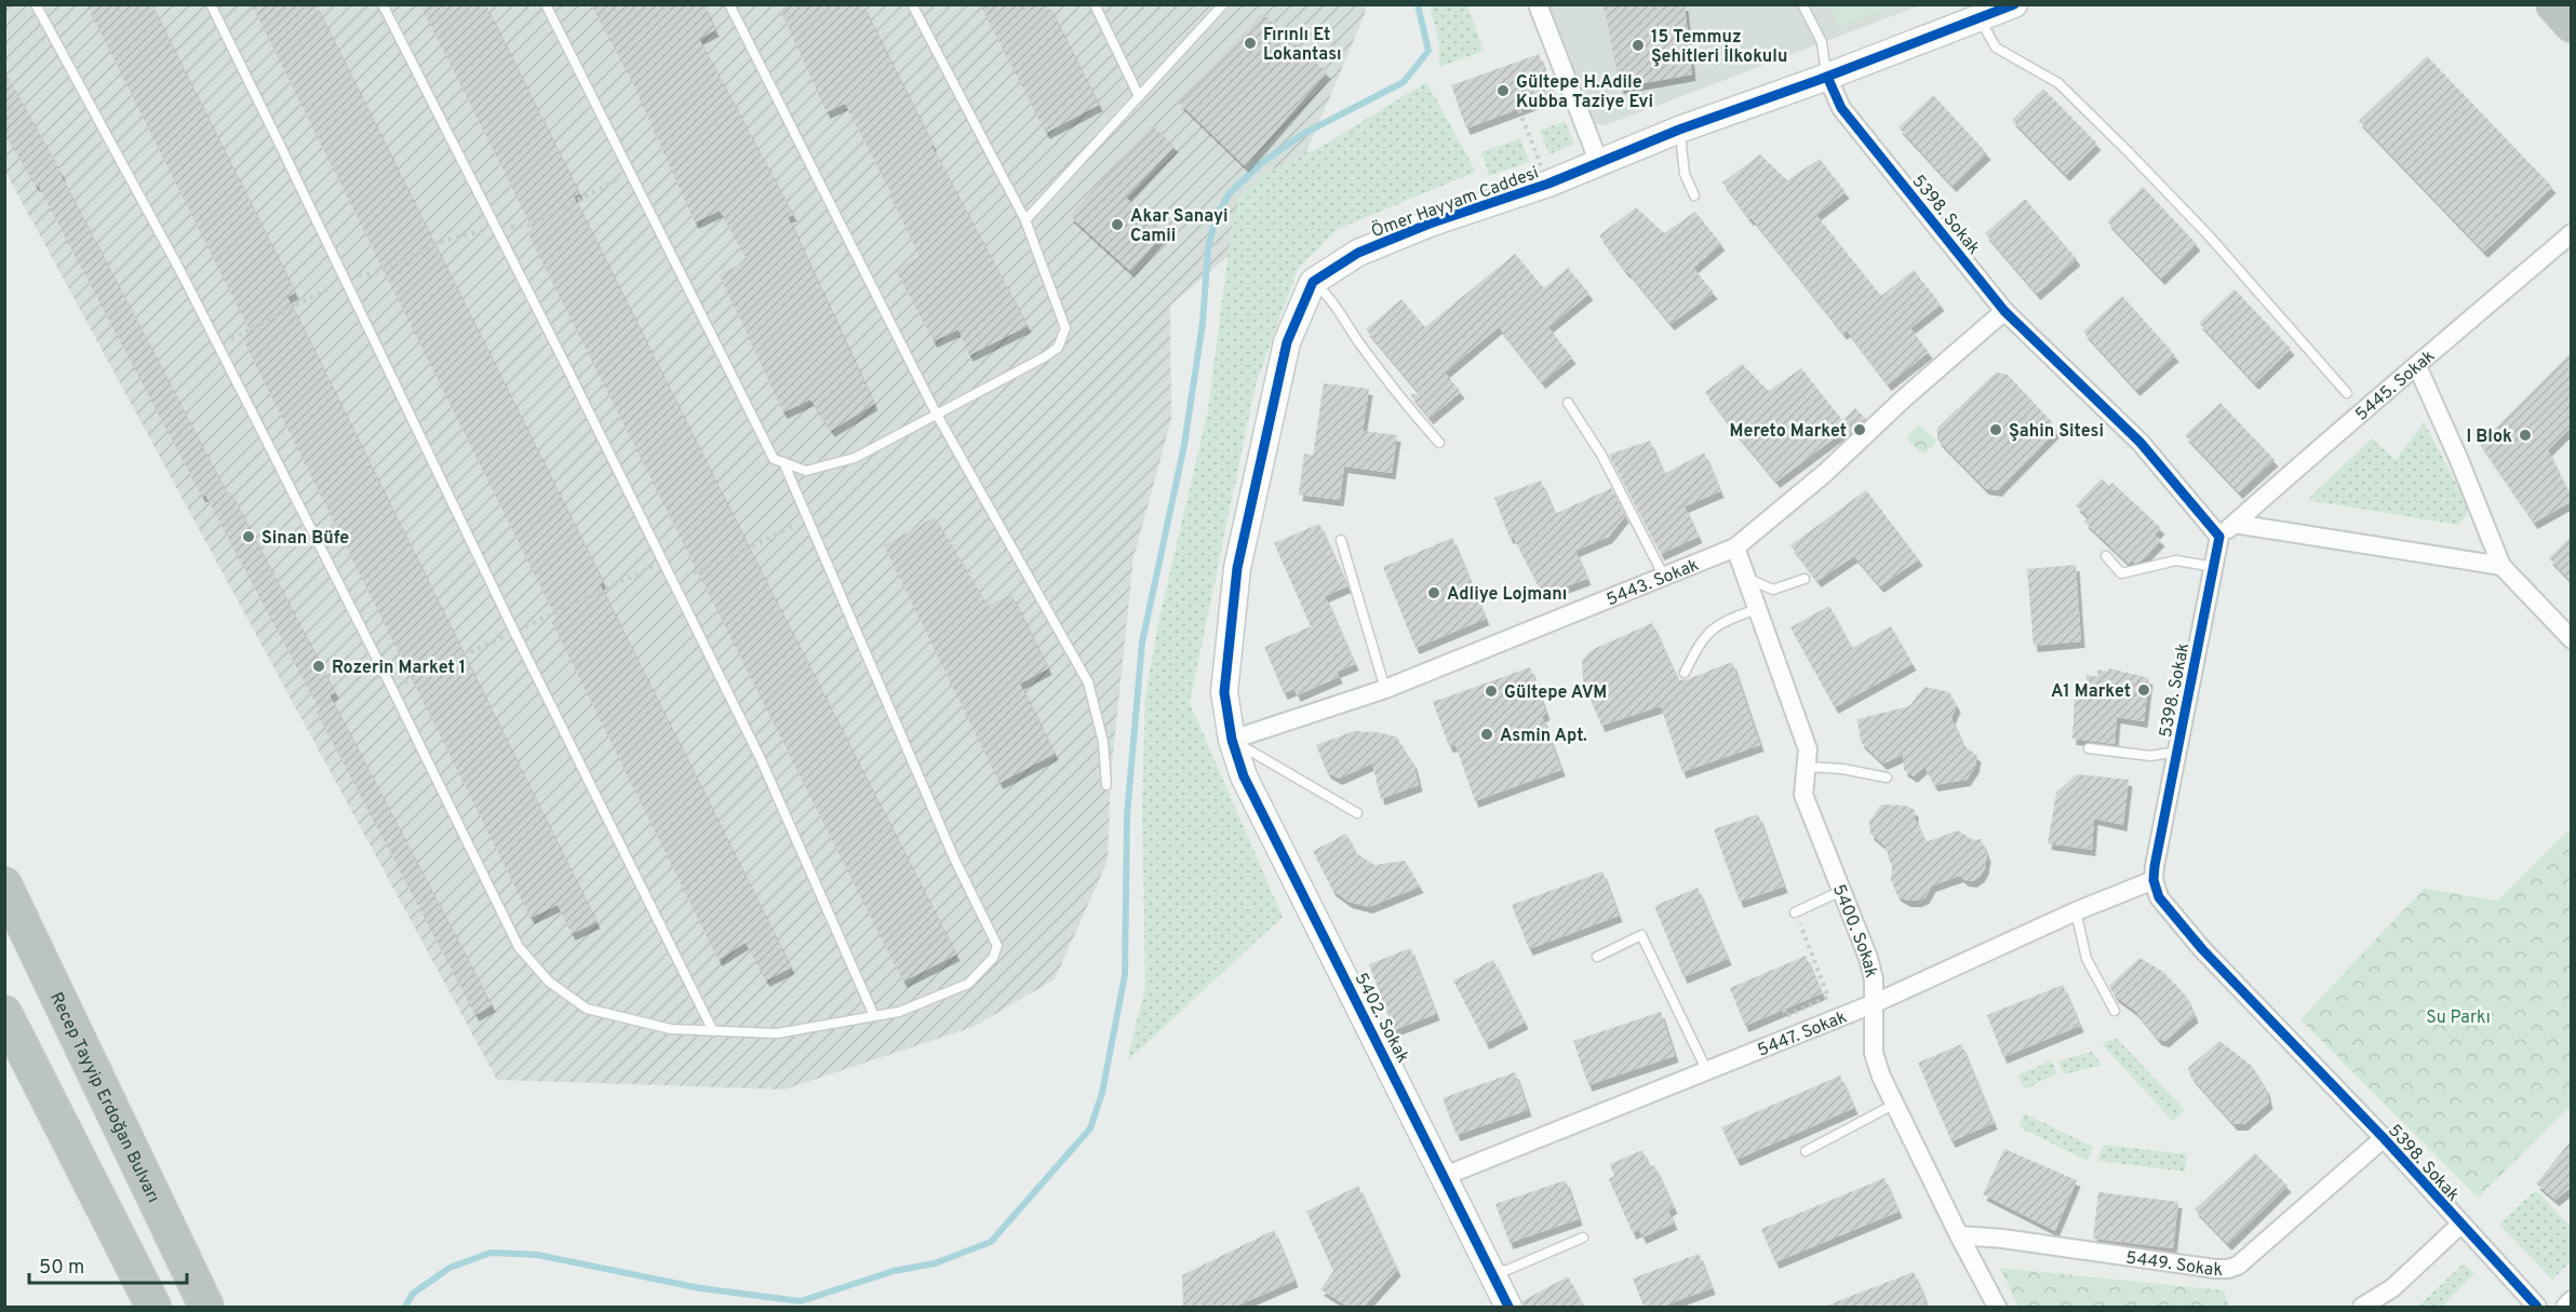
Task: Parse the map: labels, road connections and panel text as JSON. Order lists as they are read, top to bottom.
{
  "streets": {
    "highway": ["Recep Tayyip Erdoğan Bulvarı"],
    "street": [
      "Ömer Hayyam Caddesi",
      "5398. Sokak",
      "5445. Sokak",
      "5443. Sokak",
      "5400. Sokak",
      "5402. Sokak",
      "5447. Sokak",
      "5449. Sokak"
    ]
  },
  "crossings": [
    ["Ömer Hayyam Caddesi", "5398. Sokak"],
    ["5398. Sokak", "5445. Sokak"],
    ["5398. Sokak", "5443. Sokak"],
    ["5398. Sokak", "5447. Sokak"],
    ["5398. Sokak", "5449. Sokak"],
    ["5443. Sokak", "5400. Sokak"],
    ["5443. Sokak", "5402. Sokak"],
    ["5400. Sokak", "5447. Sokak"],
    ["5400. Sokak", "5449. Sokak"],
    ["5402. Sokak", "5447. Sokak"]
  ],
  "parks": ["Su Parkı"],
  "places": [
    "Fırınlı Et Lokantası",
    "15 Temmuz Şehitleri İlkokulu",
    "Gültepe H.Adile Kubba Taziye Evi",
    "Akar Sanayi Camii",
    "Mereto Market",
    "Şahin Sitesi",
    "I Blok",
    "Sinan Büfe",
    "Adliye Lojmanı",
    "Rozerin Market 1",
    "A1 Market",
    "Gültepe AVM",
    "Asmin Apt."
  ],
  "scale_bar": "50 m"
}
